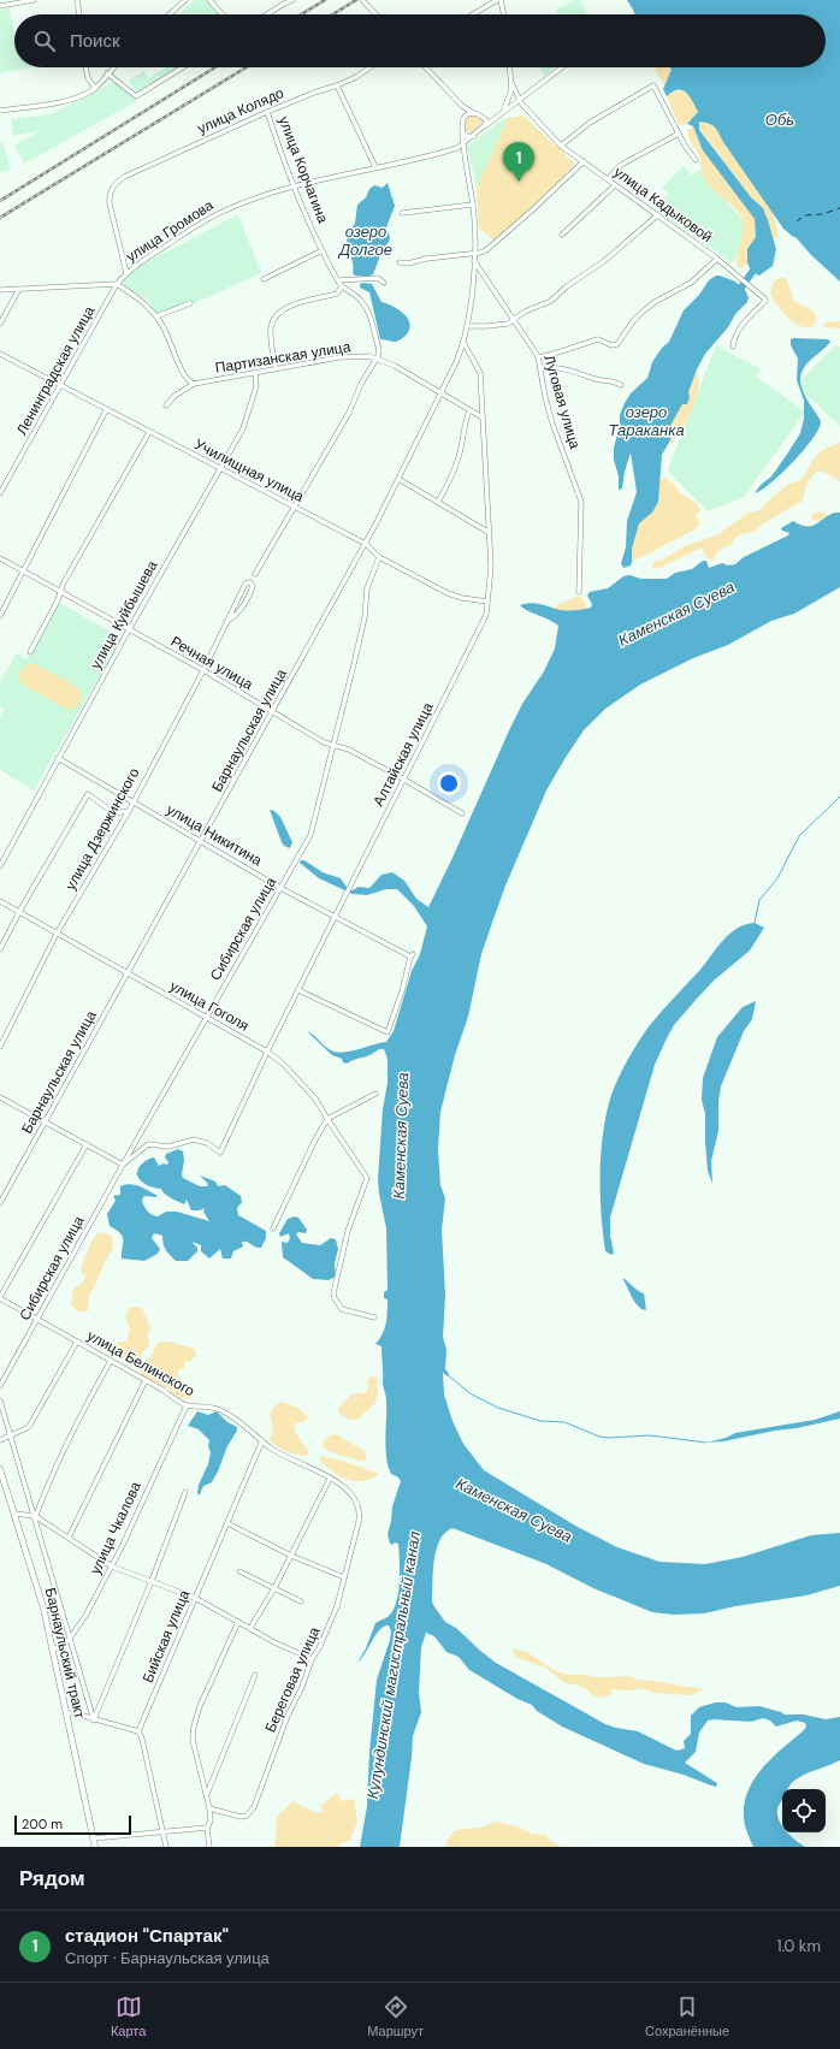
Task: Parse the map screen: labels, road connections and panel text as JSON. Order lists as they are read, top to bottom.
{
  "streets": {
    "main road": ["Барнаульский тракт"],
    "street": [
      "улица Колядо",
      "улица Корчагина",
      "улица Кадыковой",
      "улица Громова",
      "Партизанская улица",
      "Ленинградская улица",
      "Луговая улица",
      "Училищная улица",
      "улица Куйбышева",
      "Речная улица",
      "Барнаульская улица",
      "Алтайская улица",
      "улица Дзержинского",
      "улица Никитина",
      "Сибирская улица",
      "улица Гоголя",
      "улица Белинского",
      "улица Чкалова",
      "Бийская улица",
      "Береговая улица"
    ]
  },
  "crossings": [
    ["улица Колядо", "улица Корчагина"],
    ["улица Колядо", "улица Громова"],
    ["улица Корчагина", "улица Громова"],
    ["улица Корчагина", "Партизанская улица"],
    ["улица Громова", "Ленинградская улица"],
    ["улица Громова", "Барнаульская улица"],
    ["Партизанская улица", "улица Куйбышева"],
    ["Партизанская улица", "Барнаульская улица"],
    ["Партизанская улица", "Алтайская улица"],
    ["Ленинградская улица", "Училищная улица"],
    ["Луговая улица", "Барнаульская улица"],
    ["Училищная улица", "улица Куйбышева"],
    ["Училищная улица", "Барнаульская улица"],
    ["Училищная улица", "Алтайская улица"],
    ["Училищная улица", "Сибирская улица"],
    ["улица Куйбышева", "Речная улица"],
    ["улица Куйбышева", "улица Никитина"],
    ["Речная улица", "Барнаульская улица"],
    ["Речная улица", "Алтайская улица"],
    ["Речная улица", "улица Дзержинского"],
    ["Речная улица", "Сибирская улица"],
    ["Барнаульская улица", "Алтайская улица"],
    ["Барнаульская улица", "улица Никитина"],
    ["Барнаульская улица", "улица Гоголя"],
    ["Алтайская улица", "улица Никитина"],
    ["Алтайская улица", "Сибирская улица"],
    ["Алтайская улица", "улица Гоголя"],
    ["улица Дзержинского", "улица Никитина"],
    ["улица Дзержинского", "улица Гоголя"],
    ["улица Никитина", "Сибирская улица"],
    ["Сибирская улица", "улица Гоголя"],
    ["Сибирская улица", "улица Белинского"],
    ["улица Белинского", "улица Чкалова"],
    ["улица Белинского", "Бийская улица"],
    ["улица Белинского", "Береговая улица"],
    ["улица Чкалова", "Барнаульский тракт"]
  ],
  "water": [
    "Обь",
    "озеро Долгое",
    "озеро Тараканка",
    "Каменская Суева",
    "Кулундинский магистральный канал"
  ],
  "scale_bar": "200 m",
  "page": {
    "search": "Поиск",
    "pins": "1",
    "scale": "200 m",
    "heading": "Рядом",
    "list": [
      {
        "mark": "1",
        "name": "стадион \"Спартак\"",
        "note": "Спорт · Барнаульская улица",
        "value": "1.0 km"
      }
    ],
    "nav": ["Карта", "Маршрут", "Сохранённые"]
  }
}
